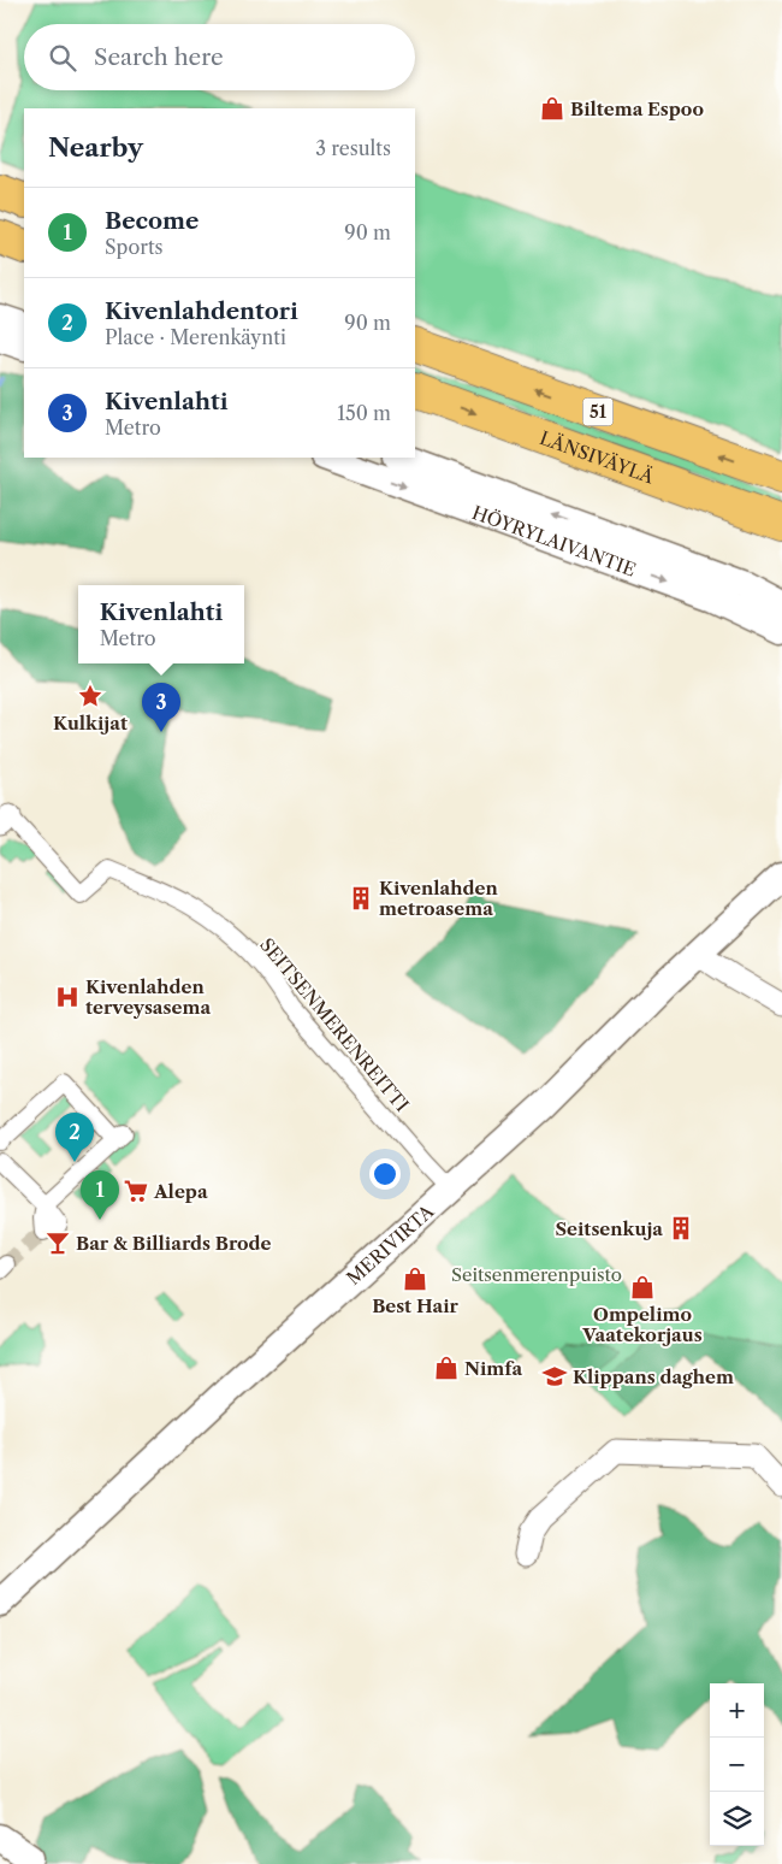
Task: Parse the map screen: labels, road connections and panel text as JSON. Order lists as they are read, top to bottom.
{
  "streets": {
    "highway": ["51", "LÄNSIVÄYLÄ"],
    "street": ["HÖYRYLAIVANTIE", "SEITSENMERENREITTI", "MERIVIRTA"]
  },
  "crossings": [
    ["SEITSENMERENREITTI", "MERIVIRTA"]
  ],
  "parks": ["Seitsenmerenpuisto"],
  "places": {
    "shop": [
      "Biltema Espoo",
      "Best Hair",
      "Ompelimo Vaatekorjaus",
      "Nimfa"
    ],
    "place": ["Kulkijat"],
    "building": ["Kivenlahden metroasema", "Seitsenkuja"],
    "hospital": ["Kivenlahden terveysasema"],
    "supermarket": ["Alepa"],
    "bar": ["Bar & Billiards Brode"],
    "school or university": ["Klippans daghem"]
  },
  "page": {
    "search": "Search here",
    "heading": ["Nearby", "3 results"],
    "list": [
      {
        "mark": "1",
        "name": "Become",
        "note": "Sports",
        "value": "90 m"
      },
      {
        "mark": "2",
        "name": "Kivenlahdentori",
        "note": "Place · Merenkäynti",
        "value": "90 m"
      },
      {
        "mark": "3",
        "name": "Kivenlahti",
        "note": "Metro",
        "value": "150 m"
      }
    ],
    "popup": ["Kivenlahti", "Metro"],
    "pins": ["3", "2", "1"],
    "map_buttons": ["+", "−"]
  }
}
